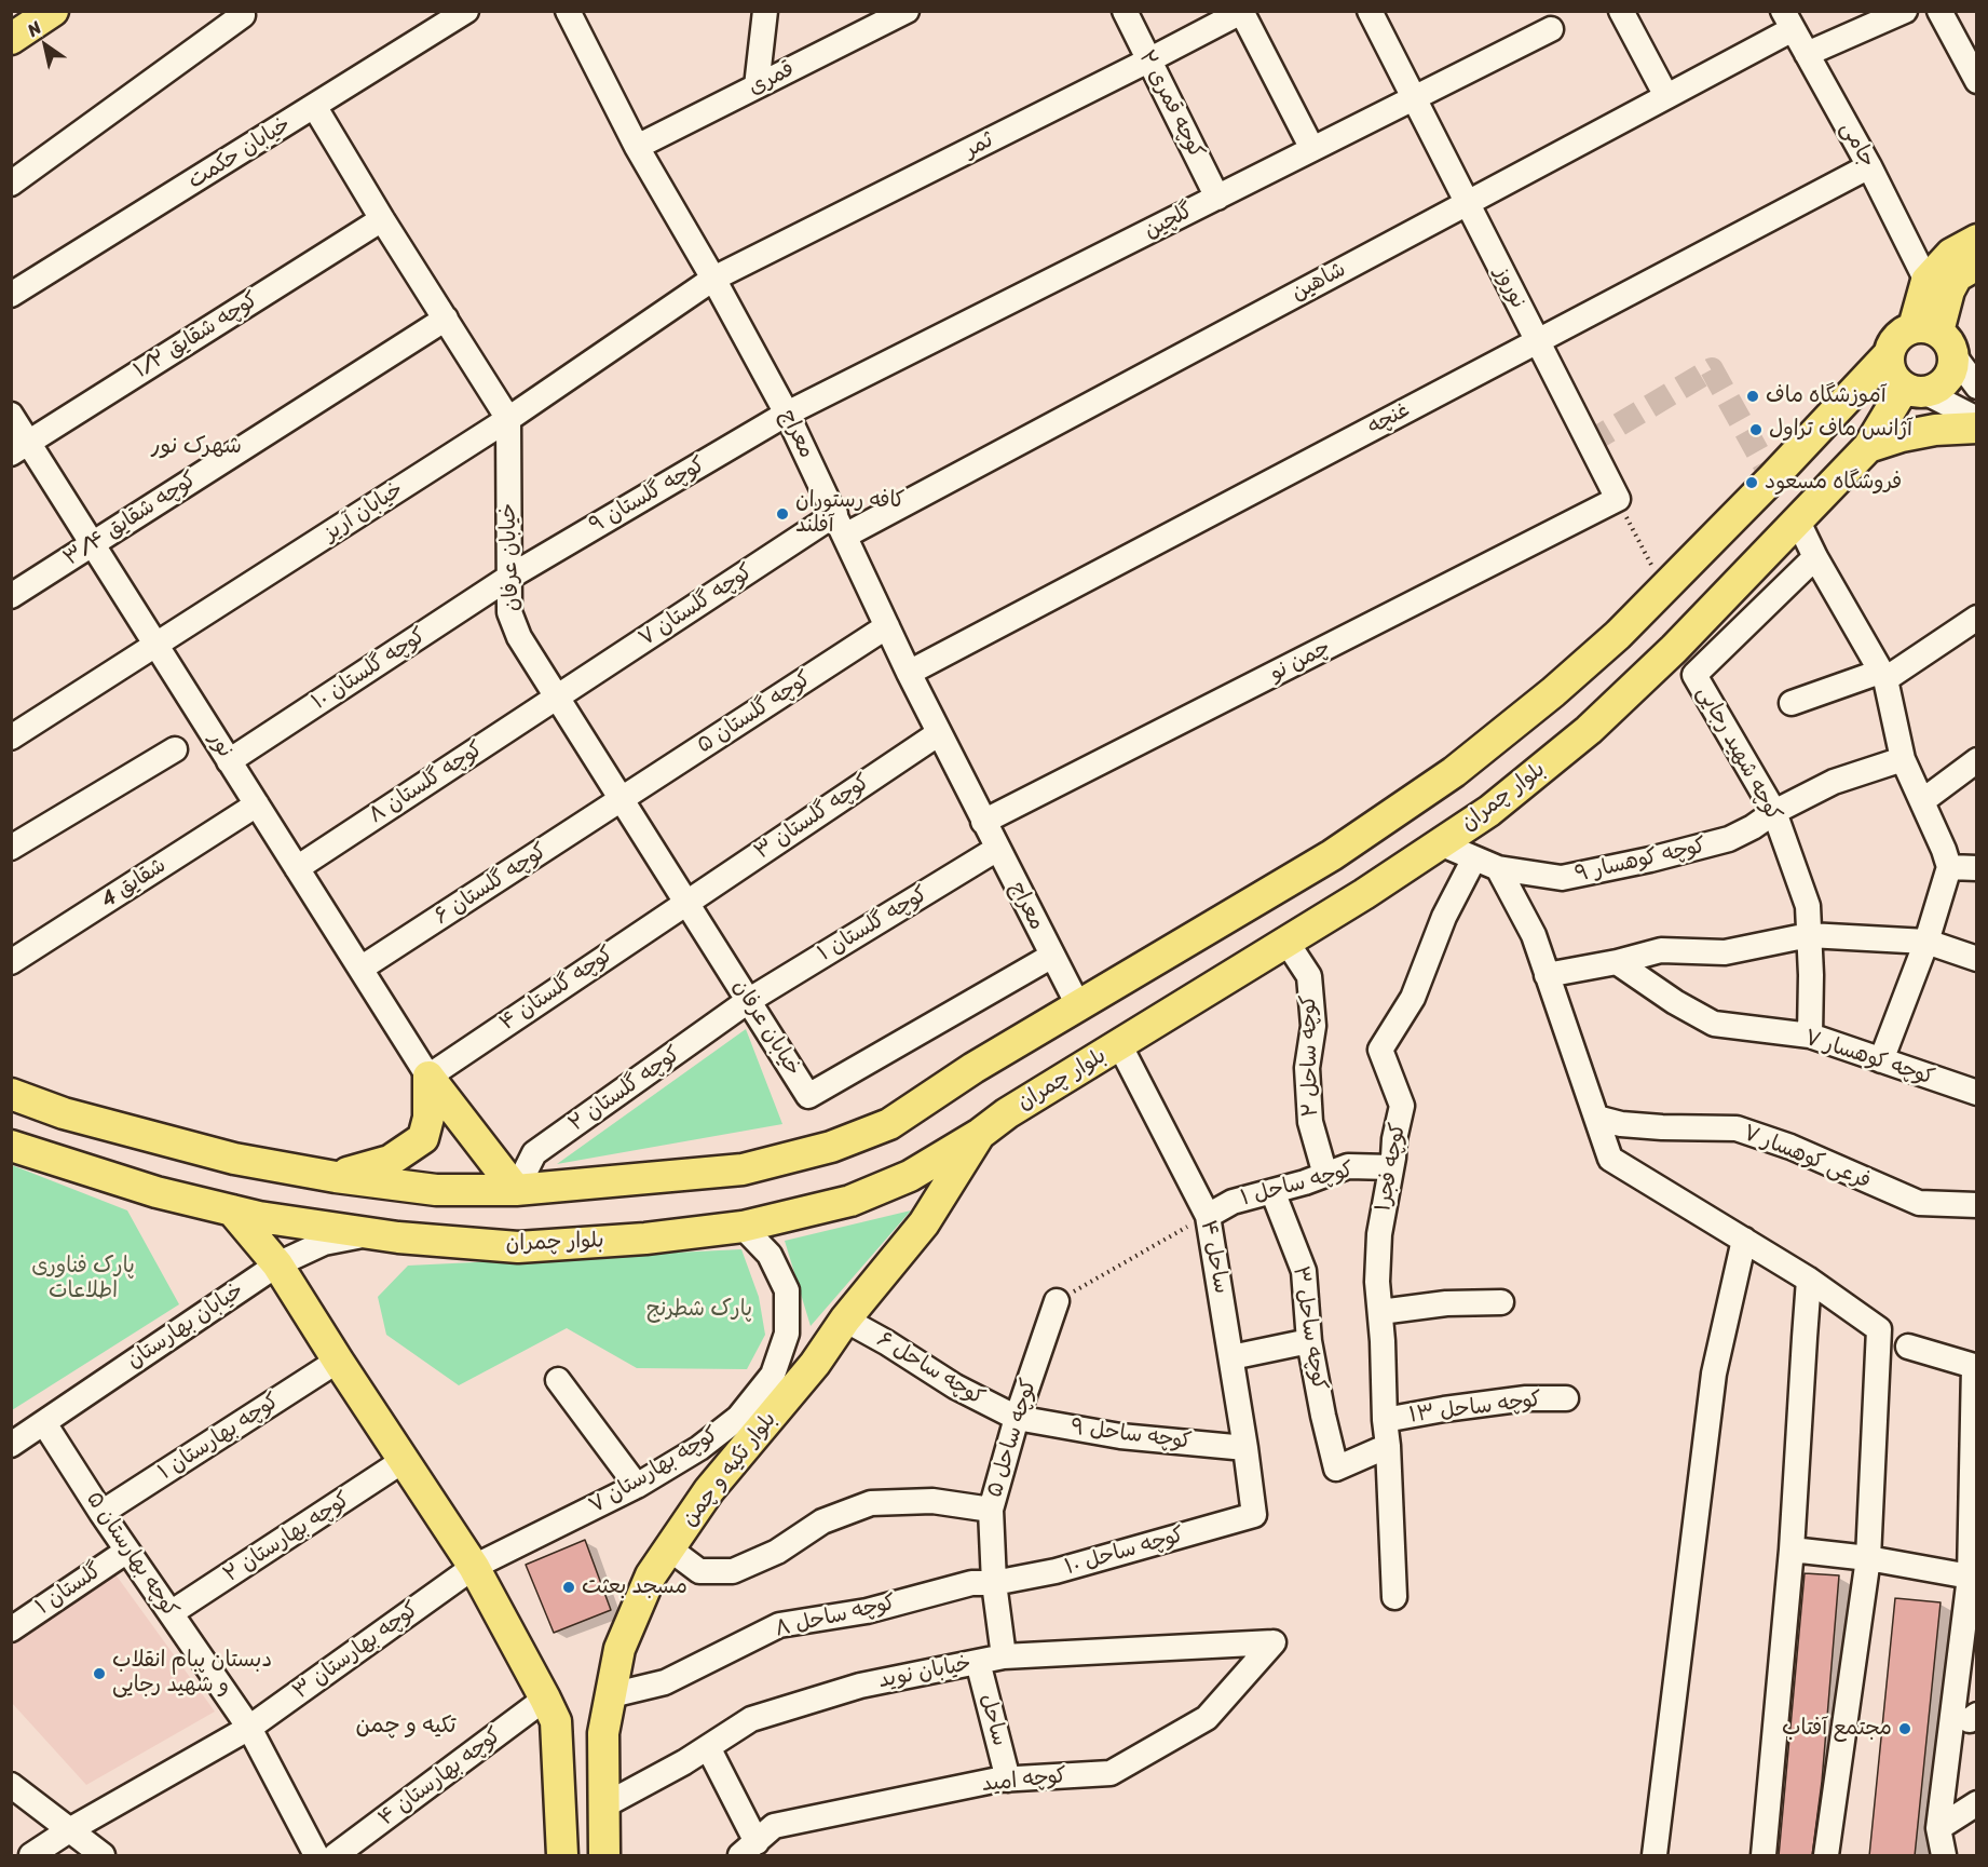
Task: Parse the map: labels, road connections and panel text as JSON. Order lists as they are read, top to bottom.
{
  "streets": {
    "main road": ["بلوار چمران", "بلوار تکیه و چمن"],
    "street": [
      "قمری",
      "کوچه قمری ۲",
      "جامی",
      "ثمر",
      "خیابان حکمت",
      "گلچین",
      "شاهین",
      "نوروز",
      "کوچه شقایق ۱/۲",
      "غنچه",
      "معراج",
      "کوچه گلستان ۹",
      "خیابان آریز",
      "کوچه شقایق ۳/۴",
      "خیابان عرفان",
      "کوچه گلستان ۷",
      "چمن نو",
      "کوچه گلستان ۱۰",
      "کوچه گلستان ۵",
      "نور",
      "کوچه شهید رجایی",
      "کوچه گلستان ۸",
      "کوچه گلستان ۳",
      "کوچه کوهسار ۹",
      "شقایق 4",
      "کوچه گلستان ۶",
      "کوچه گلستان ۱",
      "کوچه گلستان ۴",
      "کوچه ساحل ۲",
      "کوچه کوهسار ۷",
      "کوچه گلستان ۲",
      "فرعی کوهسار ۷",
      "کوچه فجر۱",
      "کوچه ساحل ۱",
      "ساحل ۴",
      "خیابان بهارستان",
      "کوچه ساحل ۳",
      "کوچه ساحل ۶",
      "کوچه ساحل ۱۳",
      "کوچه ساحل ۹",
      "کوچه بهارستان ۱",
      "کوچه ساحل ۵",
      "کوچه بهارستان ۷",
      "کوچه بهارستان ۲",
      "کوچه ساحل ۱۰",
      "کوچه بهارستان ۵",
      "گلستان ١",
      "کوچه ساحل ۸",
      "کوچه بهارستان ۳",
      "خیابان نوید",
      "ساحل",
      "کوچه بهارستان ۴",
      "کوچه امید"
    ]
  },
  "crossings": [
    ["قمری", "معراج"],
    ["کوچه قمری ۲", "ثمر"],
    ["کوچه قمری ۲", "گلچین"],
    ["جامی", "شاهین"],
    ["جامی", "غنچه"],
    ["ثمر", "معراج"],
    ["ثمر", "خیابان آریز"],
    ["گلچین", "نوروز"],
    ["گلچین", "معراج"],
    ["گلچین", "کوچه گلستان ۹"],
    ["شاهین", "نوروز"],
    ["شاهین", "معراج"],
    ["شاهین", "کوچه گلستان ۷"],
    ["نوروز", "غنچه"],
    ["نوروز", "چمن نو"],
    ["کوچه شقایق ۱/۲", "نور"],
    ["غنچه", "معراج"],
    ["معراج", "کوچه گلستان ۹"],
    ["معراج", "خیابان آریز"],
    ["معراج", "خیابان عرفان"],
    ["معراج", "کوچه گلستان ۷"],
    ["معراج", "چمن نو"],
    ["معراج", "کوچه گلستان ۵"],
    ["معراج", "کوچه گلستان ۳"],
    ["معراج", "کوچه گلستان ۱"],
    ["کوچه گلستان ۹", "خیابان عرفان"],
    ["کوچه گلستان ۹", "کوچه گلستان ۱۰"],
    ["خیابان آریز", "خیابان عرفان"],
    ["خیابان آریز", "نور"],
    ["کوچه شقایق ۳/۴", "نور"],
    ["خیابان عرفان", "کوچه گلستان ۷"],
    ["خیابان عرفان", "کوچه گلستان ۱۰"],
    ["خیابان عرفان", "کوچه گلستان ۵"],
    ["خیابان عرفان", "کوچه گلستان ۸"],
    ["خیابان عرفان", "کوچه گلستان ۳"],
    ["خیابان عرفان", "کوچه گلستان ۶"],
    ["خیابان عرفان", "کوچه گلستان ۱"],
    ["خیابان عرفان", "کوچه گلستان ۴"],
    ["خیابان عرفان", "کوچه گلستان ۲"],
    ["کوچه گلستان ۷", "کوچه گلستان ۸"],
    ["کوچه گلستان ۱۰", "نور"],
    ["کوچه گلستان ۵", "کوچه گلستان ۶"],
    ["نور", "کوچه گلستان ۸"],
    ["نور", "شقایق 4"],
    ["نور", "کوچه گلستان ۶"],
    ["نور", "کوچه گلستان ۴"],
    ["کوچه شهید رجایی", "کوچه کوهسار ۹"],
    ["کوچه شهید رجایی", "کوچه کوهسار ۷"],
    ["بلوار چمران", "کوچه کوهسار ۹"],
    ["بلوار چمران", "کوچه ساحل ۲"],
    ["بلوار چمران", "ساحل ۴"],
    ["بلوار چمران", "خیابان بهارستان"],
    ["بلوار چمران", "بلوار تکیه و چمن"],
    ["بلوار چمران", "کوچه بهارستان ۷"],
    ["کوچه گلستان ۳", "کوچه گلستان ۴"],
    ["کوچه کوهسار ۹", "کوچه فجر۱"],
    ["کوچه گلستان ۱", "کوچه گلستان ۲"],
    ["کوچه ساحل ۲", "کوچه ساحل ۱"],
    ["کوچه فجر۱", "کوچه ساحل ۱"],
    ["کوچه فجر۱", "کوچه ساحل ۳"],
    ["کوچه فجر۱", "کوچه ساحل ۱۳"],
    ["کوچه ساحل ۱", "ساحل ۴"],
    ["کوچه ساحل ۱", "کوچه ساحل ۳"],
    ["ساحل ۴", "کوچه ساحل ۹"],
    ["ساحل ۴", "کوچه ساحل ۱۰"],
    ["خیابان بهارستان", "کوچه بهارستان ۵"],
    ["کوچه ساحل ۶", "کوچه ساحل ۹"],
    ["کوچه ساحل ۶", "کوچه ساحل ۵"],
    ["کوچه ساحل ۶", "بلوار تکیه و چمن"],
    ["کوچه ساحل ۹", "کوچه ساحل ۵"],
    ["کوچه بهارستان ۱", "کوچه بهارستان ۵"],
    ["کوچه ساحل ۵", "کوچه ساحل ۱۰"],
    ["کوچه ساحل ۵", "کوچه ساحل ۸"],
    ["کوچه ساحل ۵", "خیابان نوید"],
    ["بلوار تکیه و چمن", "کوچه ساحل ۸"],
    ["بلوار تکیه و چمن", "خیابان نوید"],
    ["کوچه بهارستان ۷", "کوچه بهارستان ۳"],
    ["کوچه بهارستان ۲", "کوچه بهارستان ۵"],
    ["کوچه ساحل ۱۰", "کوچه ساحل ۸"],
    ["کوچه بهارستان ۵", "گلستان ١"],
    ["کوچه بهارستان ۵", "کوچه بهارستان ۳"],
    ["خیابان نوید", "ساحل"],
    ["خیابان نوید", "کوچه امید"],
    ["ساحل", "کوچه امید"]
  ],
  "districts": ["شهرک نور", "تکیه و چمن"],
  "parks": ["پارک فناوری اطلاعات", "پارک شطرنج"],
  "places": [
    "آموزشگاه ماف",
    "آژانس ماف تراول",
    "فروشگاه مسعود",
    "کافه رستوران آفلند",
    "مسجد بعثت",
    "دبستان پبام انقلاب و شهید رجایی",
    "مجتمع آفتاب"
  ],
  "north": "top left"
}
